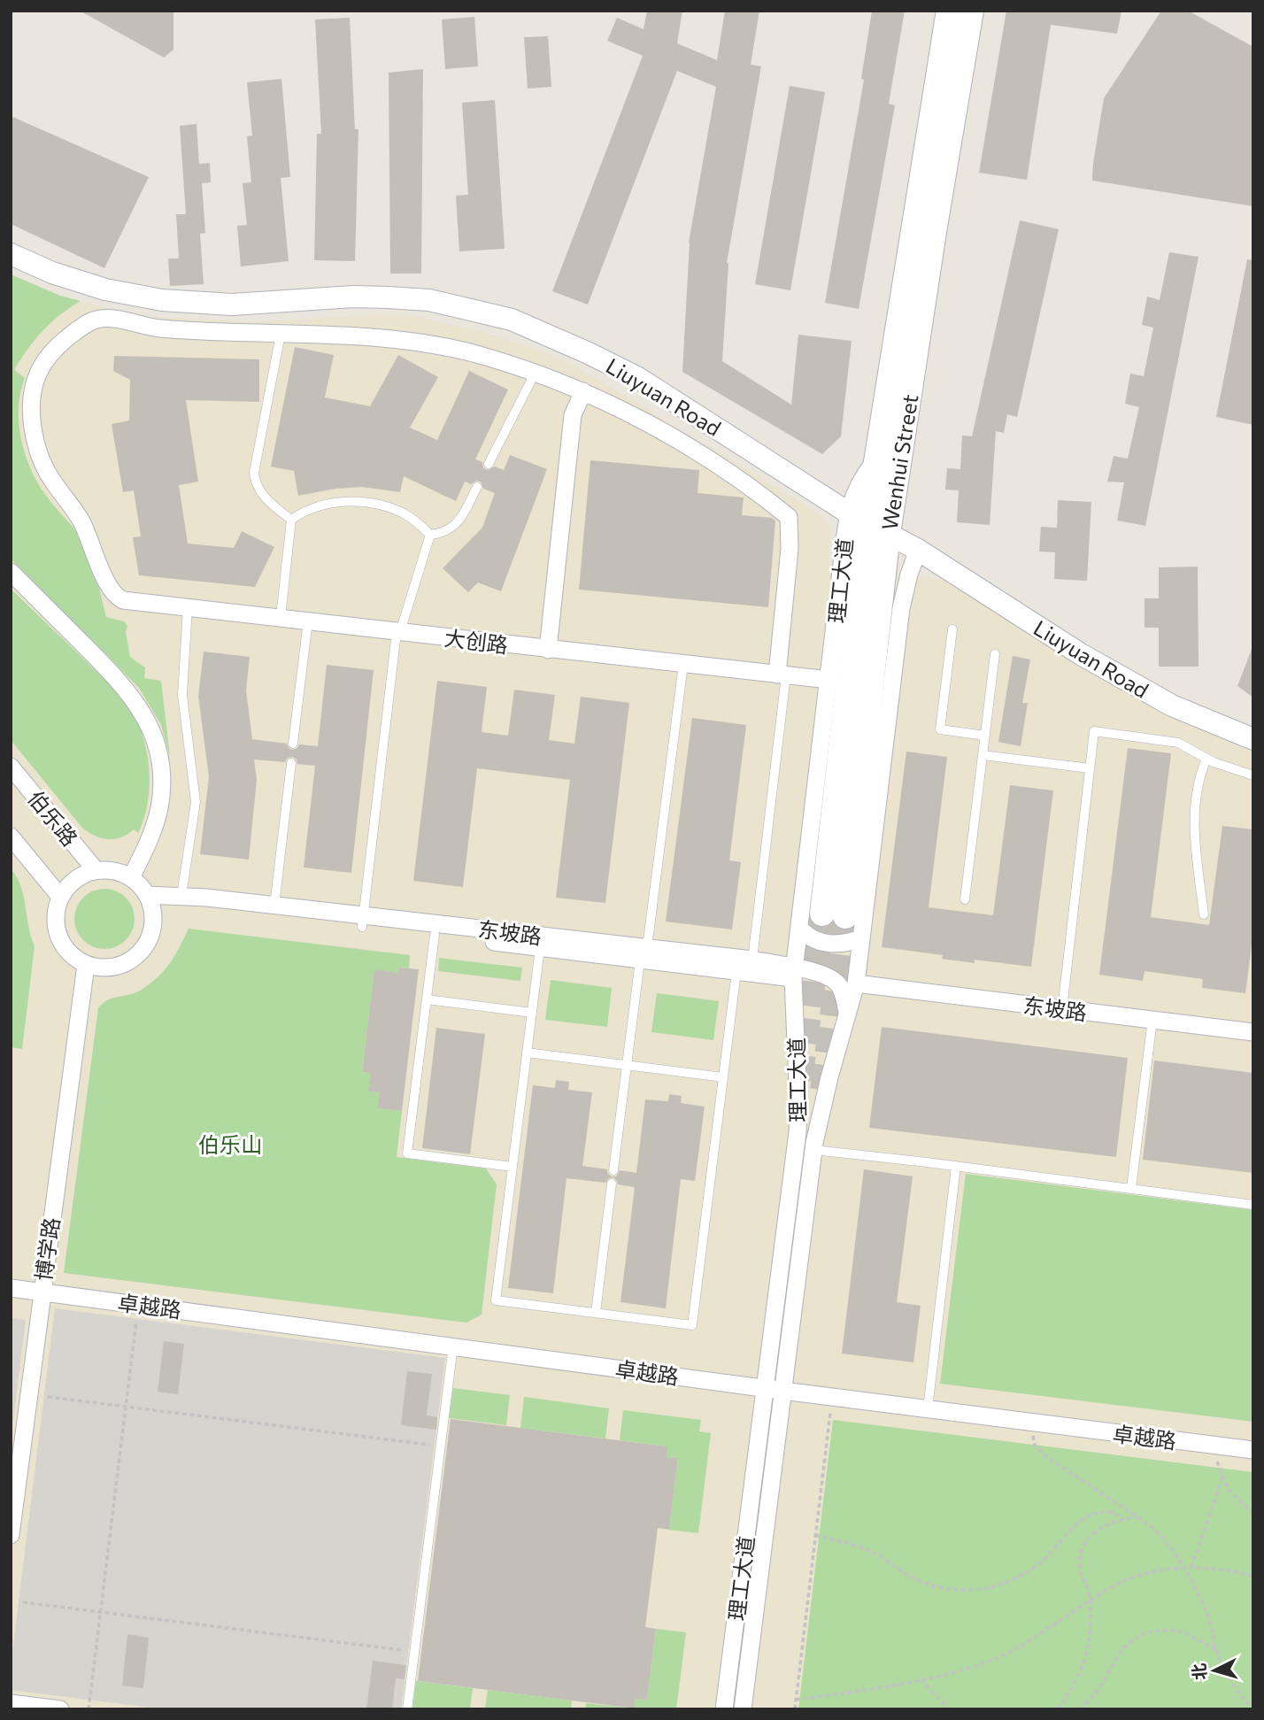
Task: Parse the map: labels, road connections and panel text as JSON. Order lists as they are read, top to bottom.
{
  "streets": {
    "main road": ["Wenhui Street"],
    "street": [
      "Liuyuan Road",
      "理工大道",
      "大创路",
      "伯乐路",
      "东坡路",
      "博学路",
      "卓越路"
    ]
  },
  "crossings": [
    ["Liuyuan Road", "Wenhui Street"],
    ["Liuyuan Road", "理工大道"],
    ["Wenhui Street", "理工大道"],
    ["理工大道", "大创路"],
    ["理工大道", "东坡路"],
    ["理工大道", "卓越路"],
    ["伯乐路", "东坡路"],
    ["伯乐路", "博学路"],
    ["东坡路", "博学路"],
    ["博学路", "卓越路"]
  ],
  "parks": ["伯乐山"],
  "north": "left"
}
